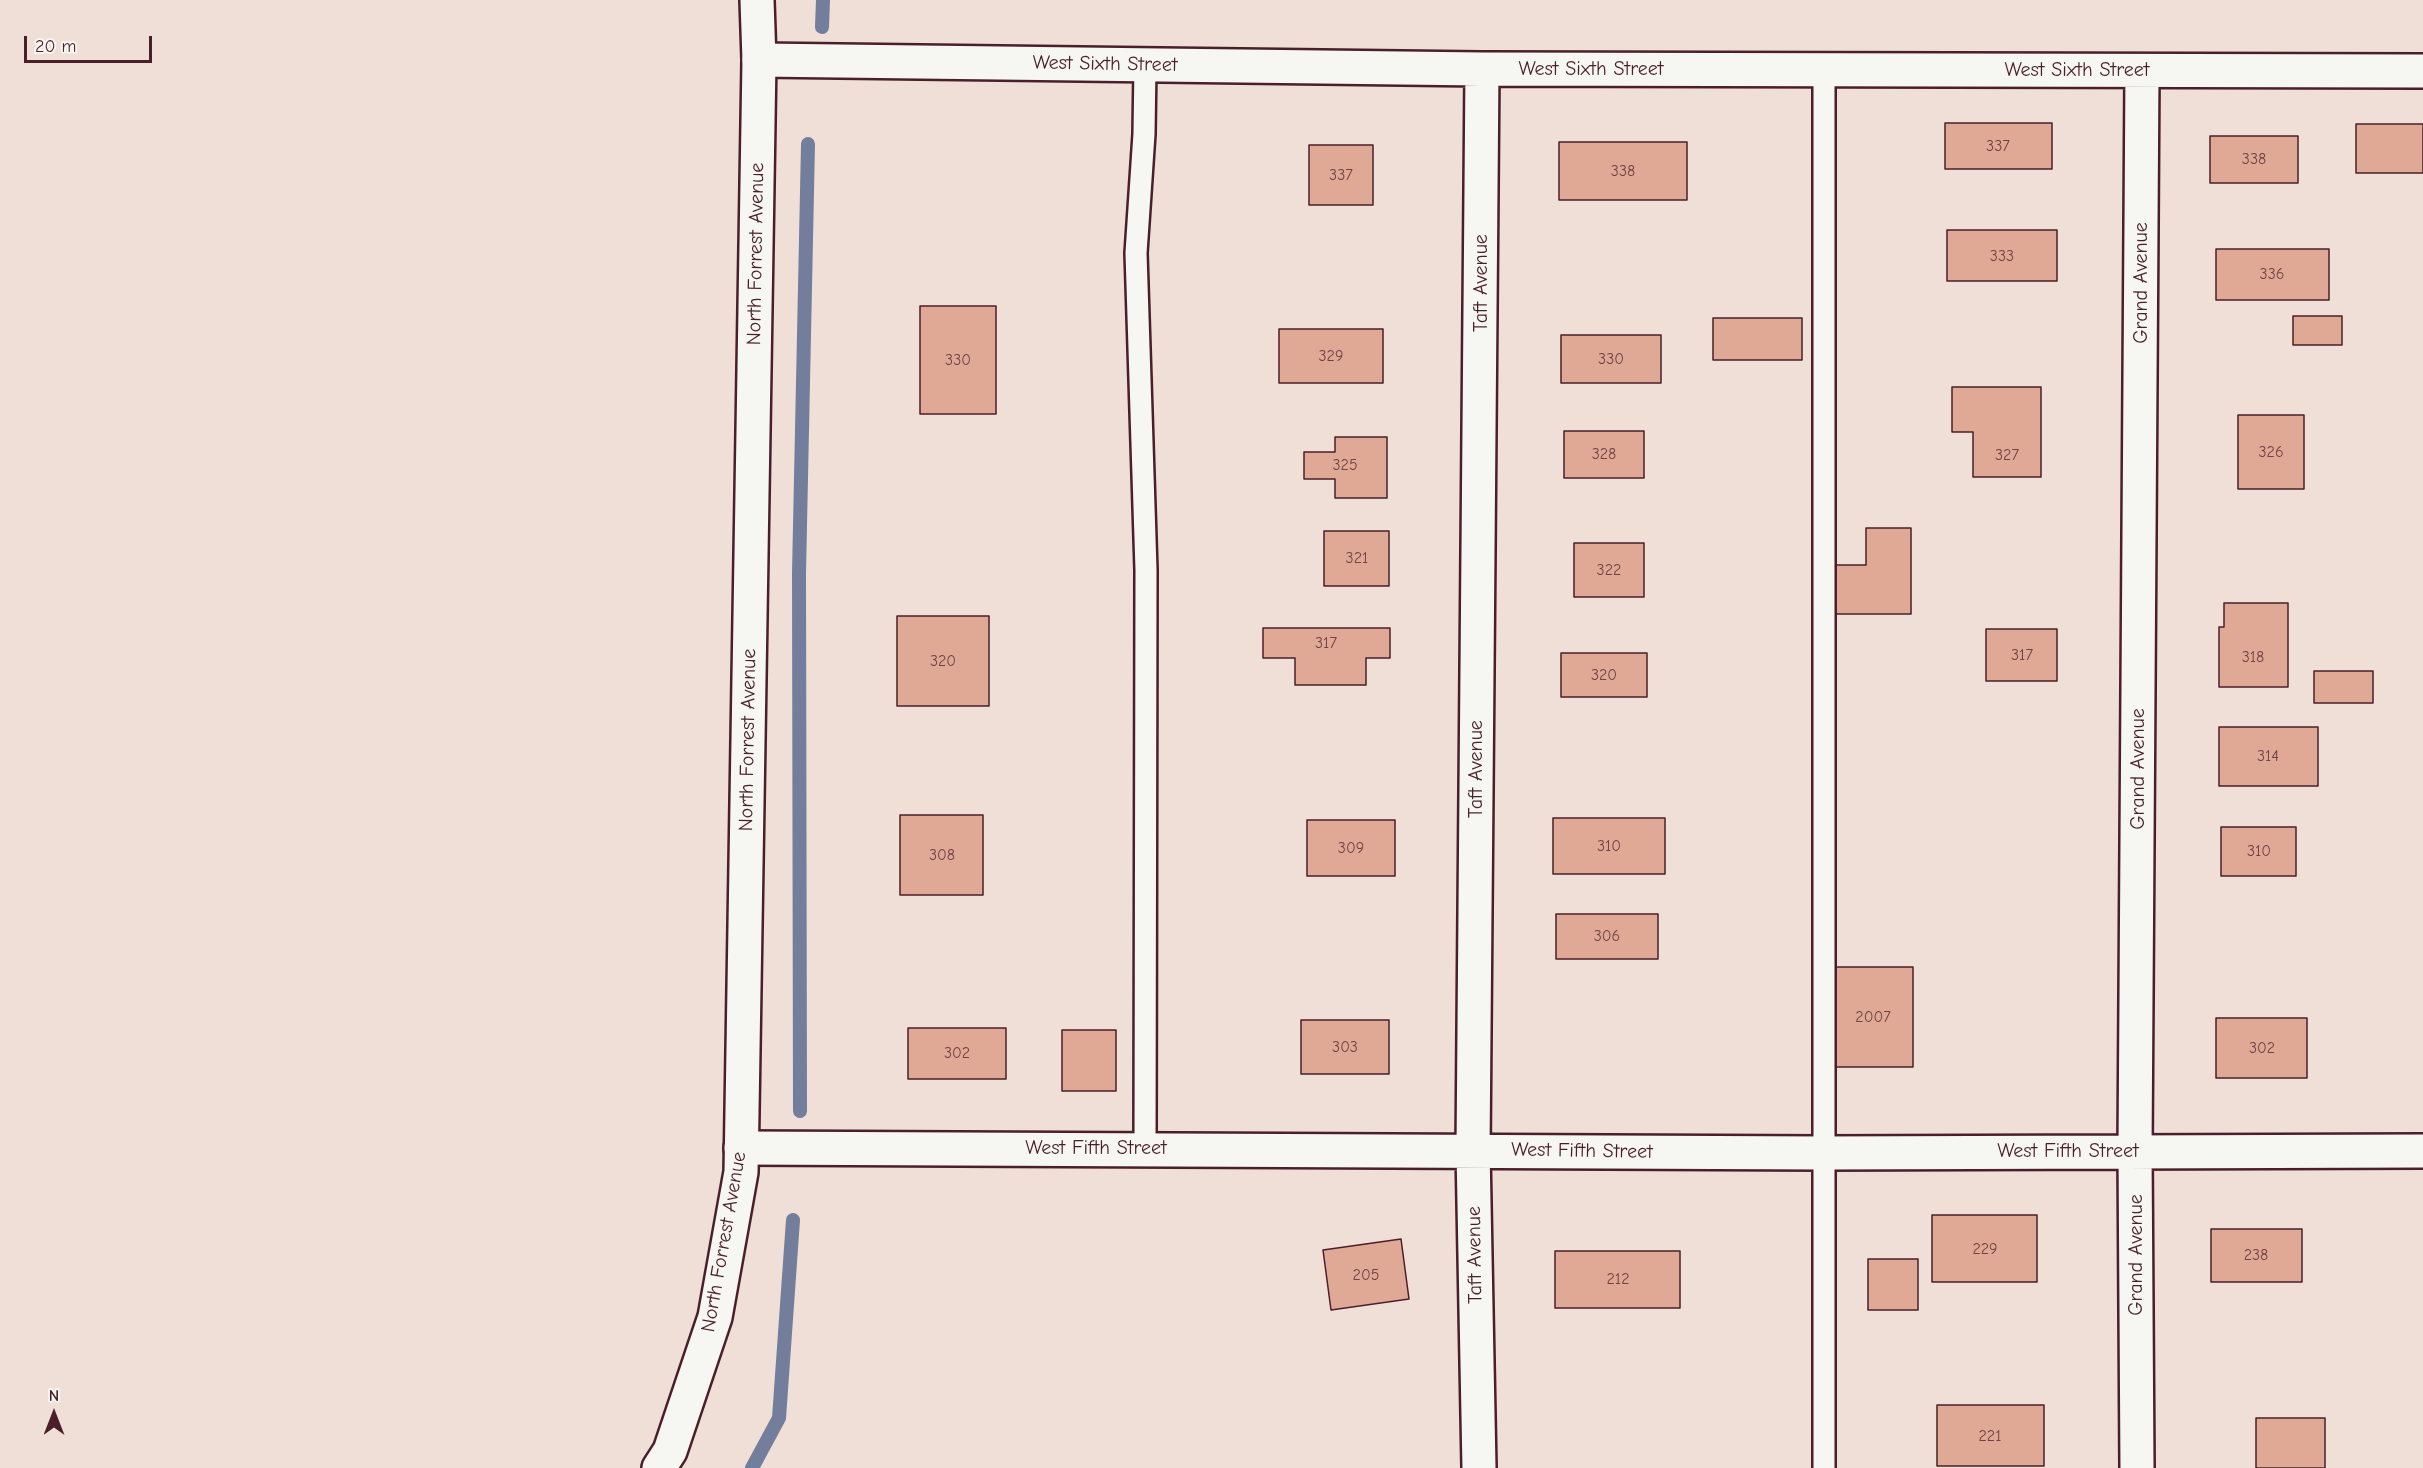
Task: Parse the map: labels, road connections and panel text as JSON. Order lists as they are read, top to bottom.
{
  "streets": {
    "street": [
      "West Sixth Street",
      "North Forrest Avenue",
      "Taft Avenue",
      "Grand Avenue",
      "West Fifth Street"
    ]
  },
  "crossings": [
    ["West Sixth Street", "North Forrest Avenue"],
    ["West Sixth Street", "Taft Avenue"],
    ["West Sixth Street", "Grand Avenue"],
    ["North Forrest Avenue", "West Fifth Street"],
    ["Taft Avenue", "West Fifth Street"],
    ["Grand Avenue", "West Fifth Street"]
  ],
  "house_numbers": [
    "337",
    "338",
    "338",
    "337",
    "333",
    "336",
    "329",
    "330",
    "330",
    "326",
    "328",
    "327",
    "325",
    "321",
    "322",
    "317",
    "317",
    "318",
    "320",
    "320",
    "314",
    "310",
    "309",
    "310",
    "308",
    "306",
    "2007",
    "303",
    "302",
    "302",
    "229",
    "238",
    "205",
    "212",
    "221"
  ],
  "scale_bar": "20 m",
  "north": "top"
}
